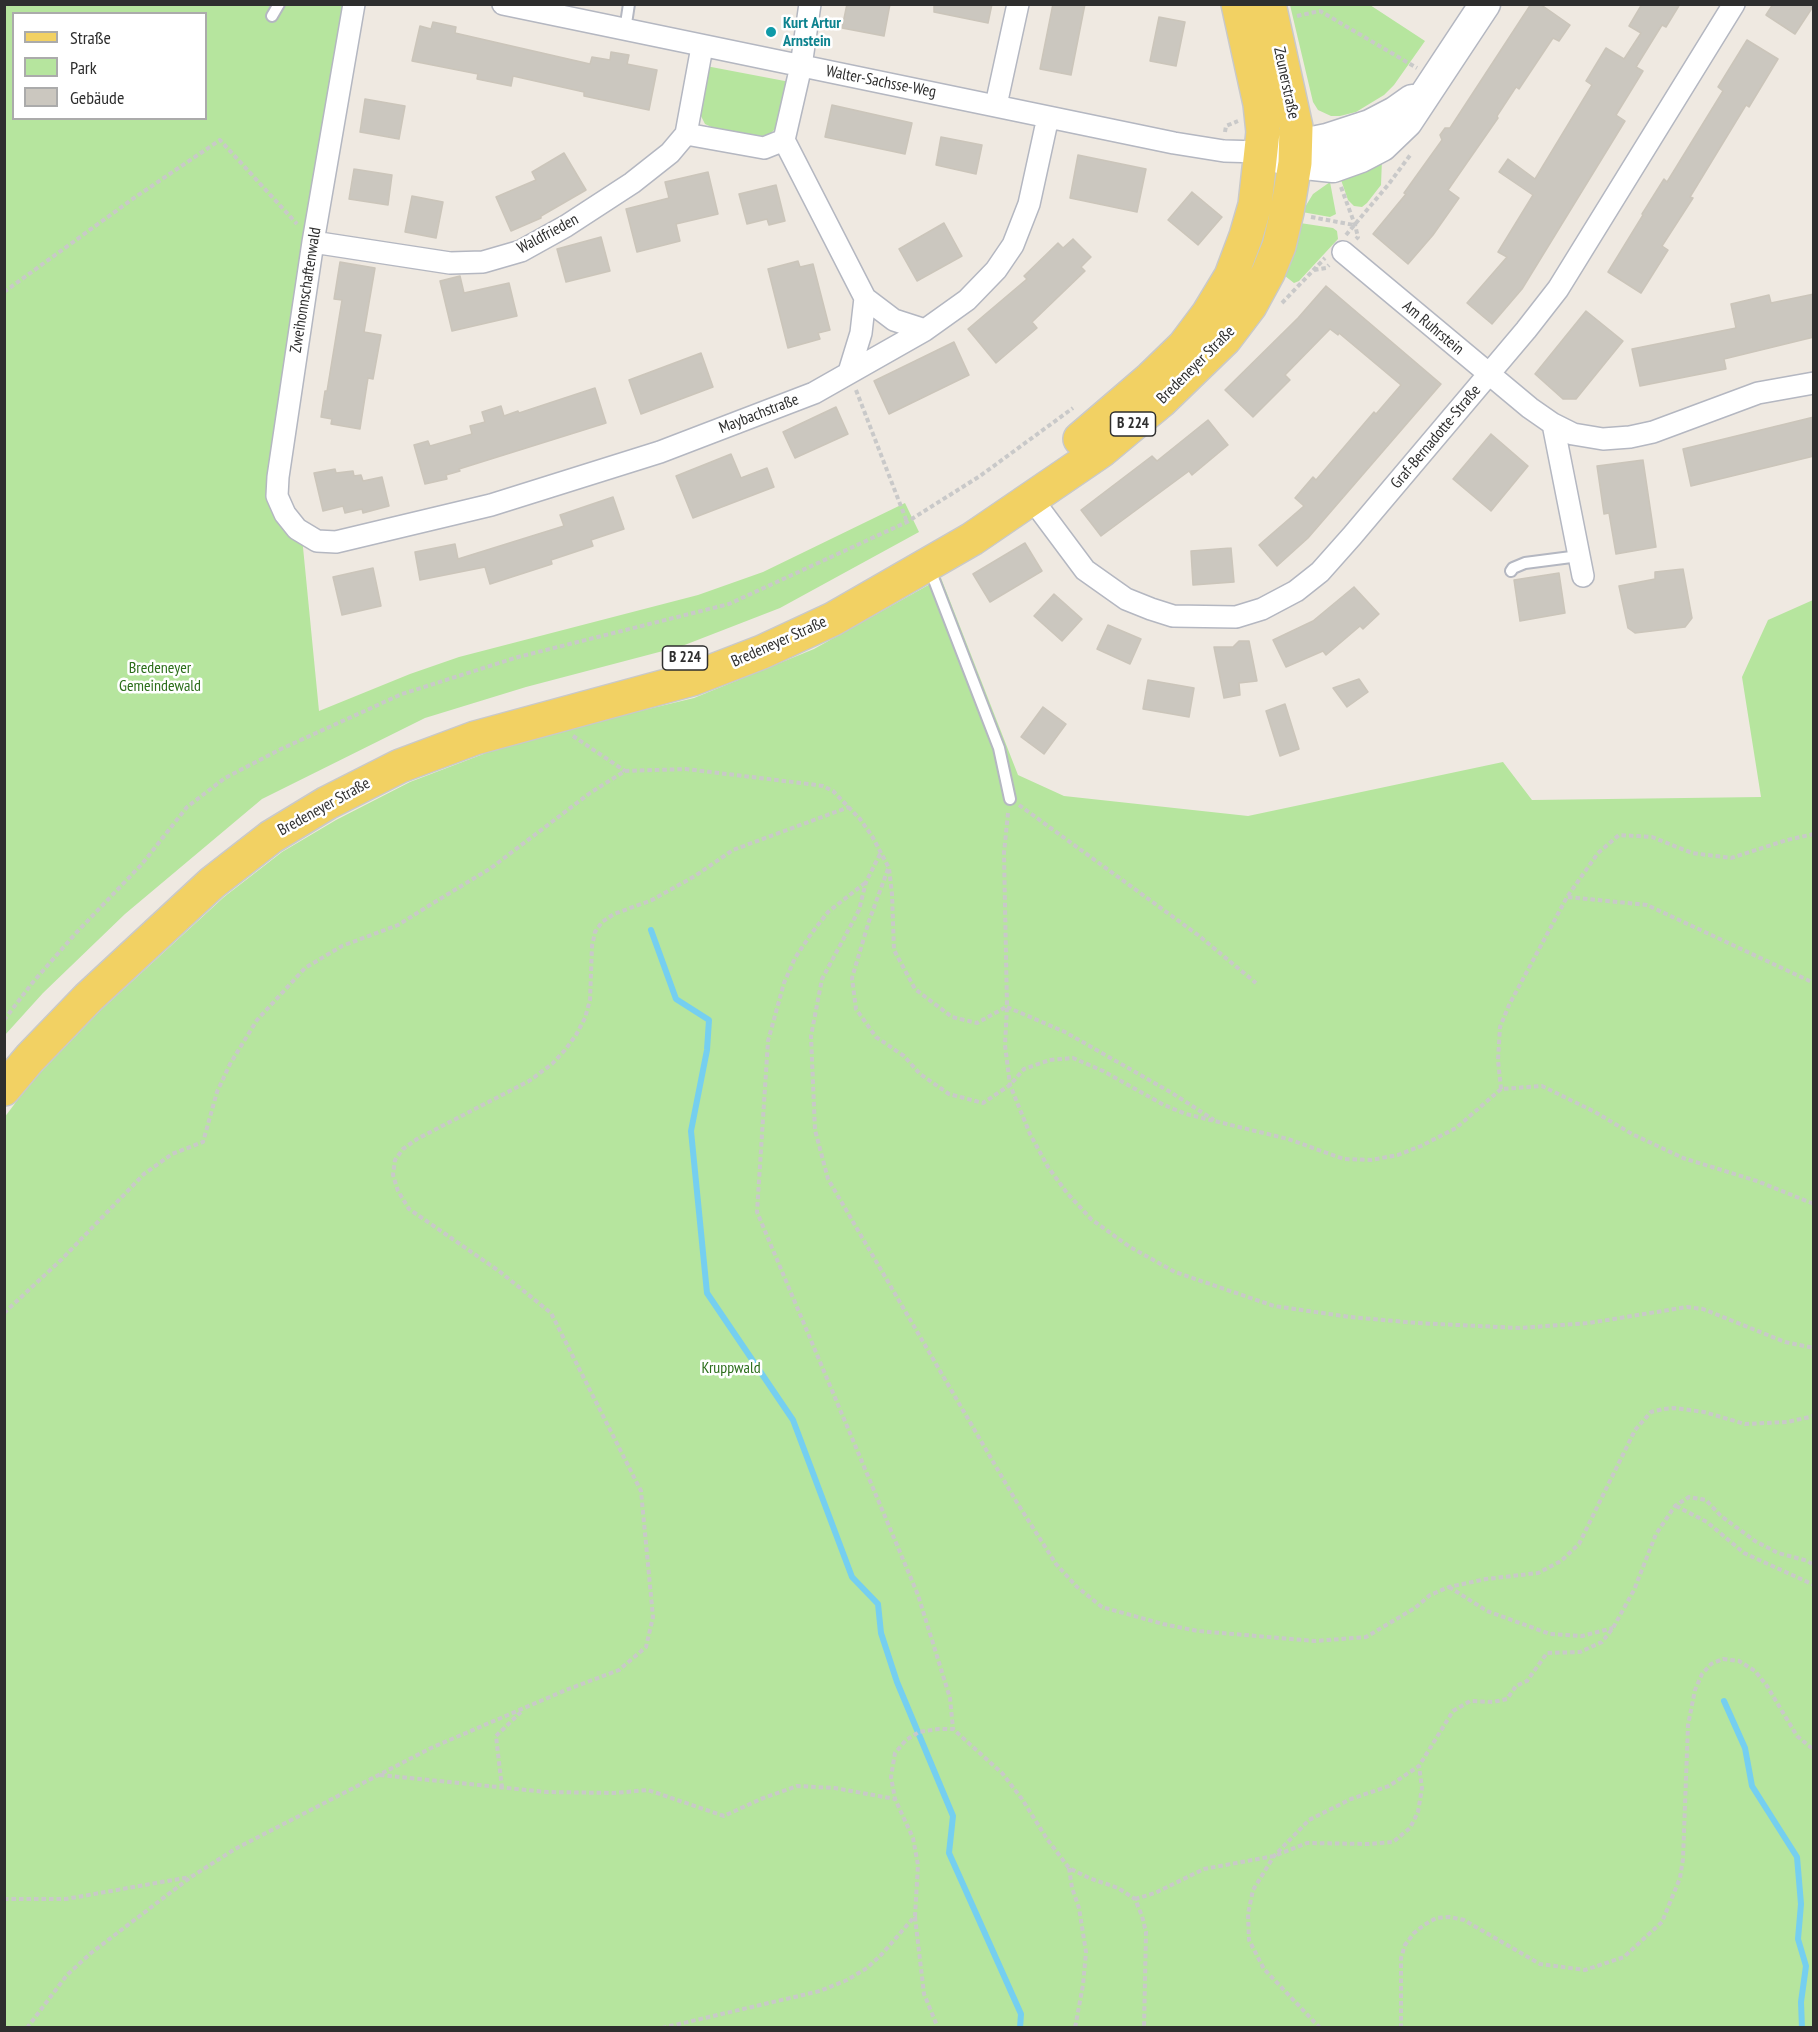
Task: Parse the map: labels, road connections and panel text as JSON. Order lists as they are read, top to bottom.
{
  "streets": {
    "main road": ["Zeunerstraße", "Bredeneyer Straße", "B 224"],
    "street": [
      "Walter-Sachsse-Weg",
      "Waldfrieden",
      "Zweihonnschaftenwald",
      "Am Ruhrstein",
      "Maybachstraße",
      "Graf-Bernadotte-Straße"
    ]
  },
  "crossings": [
    ["Walter-Sachsse-Weg", "Zeunerstraße"],
    ["Walter-Sachsse-Weg", "Bredeneyer Straße"],
    ["Walter-Sachsse-Weg", "Maybachstraße"],
    ["Zeunerstraße", "Bredeneyer Straße"],
    ["Waldfrieden", "Zweihonnschaftenwald"],
    ["Zweihonnschaftenwald", "Maybachstraße"],
    ["Am Ruhrstein", "Graf-Bernadotte-Straße"],
    ["Bredeneyer Straße", "Graf-Bernadotte-Straße"]
  ],
  "parks": ["Bredeneyer Gemeindewald", "Kruppwald"],
  "places": ["Kurt Artur Arnstein"],
  "legend": ["Straße", "Park", "Gebäude"]
}
